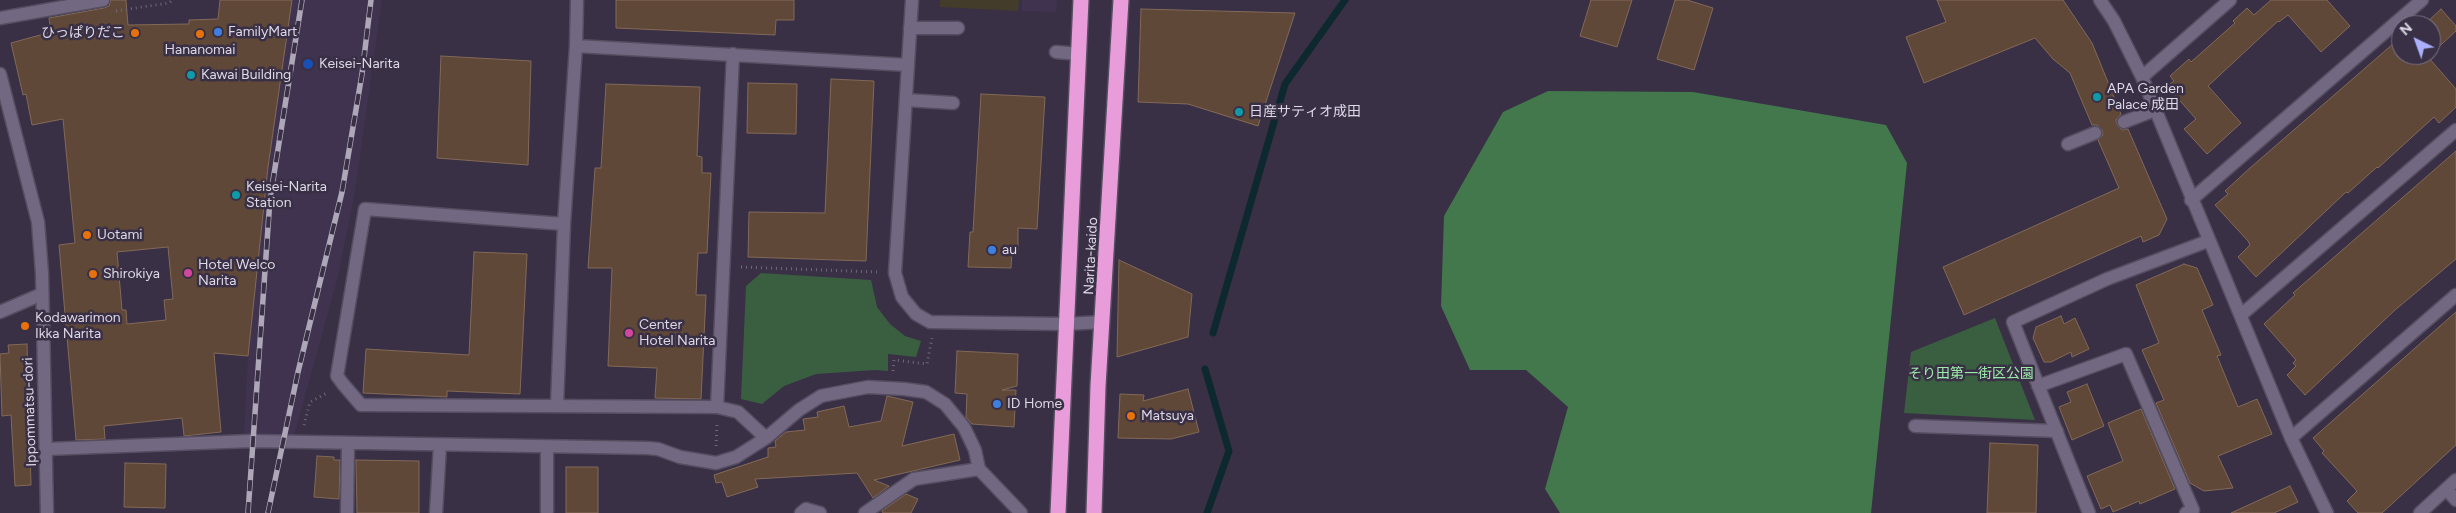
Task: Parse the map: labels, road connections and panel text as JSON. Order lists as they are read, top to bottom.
{
  "streets": {
    "highway": ["Narita-kaido"],
    "street": ["Ippommatsu-dori"]
  },
  "parks": ["そり田第一街区公園"],
  "places": [
    "FamilyMart",
    "ひっぱりだこ",
    "Hananomai",
    "Keisei-Narita",
    "Kawai Building",
    "APA Garden Palace 成田",
    "日産サティオ成田",
    "Keisei-Narita Station",
    "Uotami",
    "au",
    "Hotel Welco Narita",
    "Shirokiya",
    "Kodawarimon Ikka Narita",
    "Center Hotel Narita",
    "ID Home",
    "Matsuya"
  ],
  "north": "top left"
}
